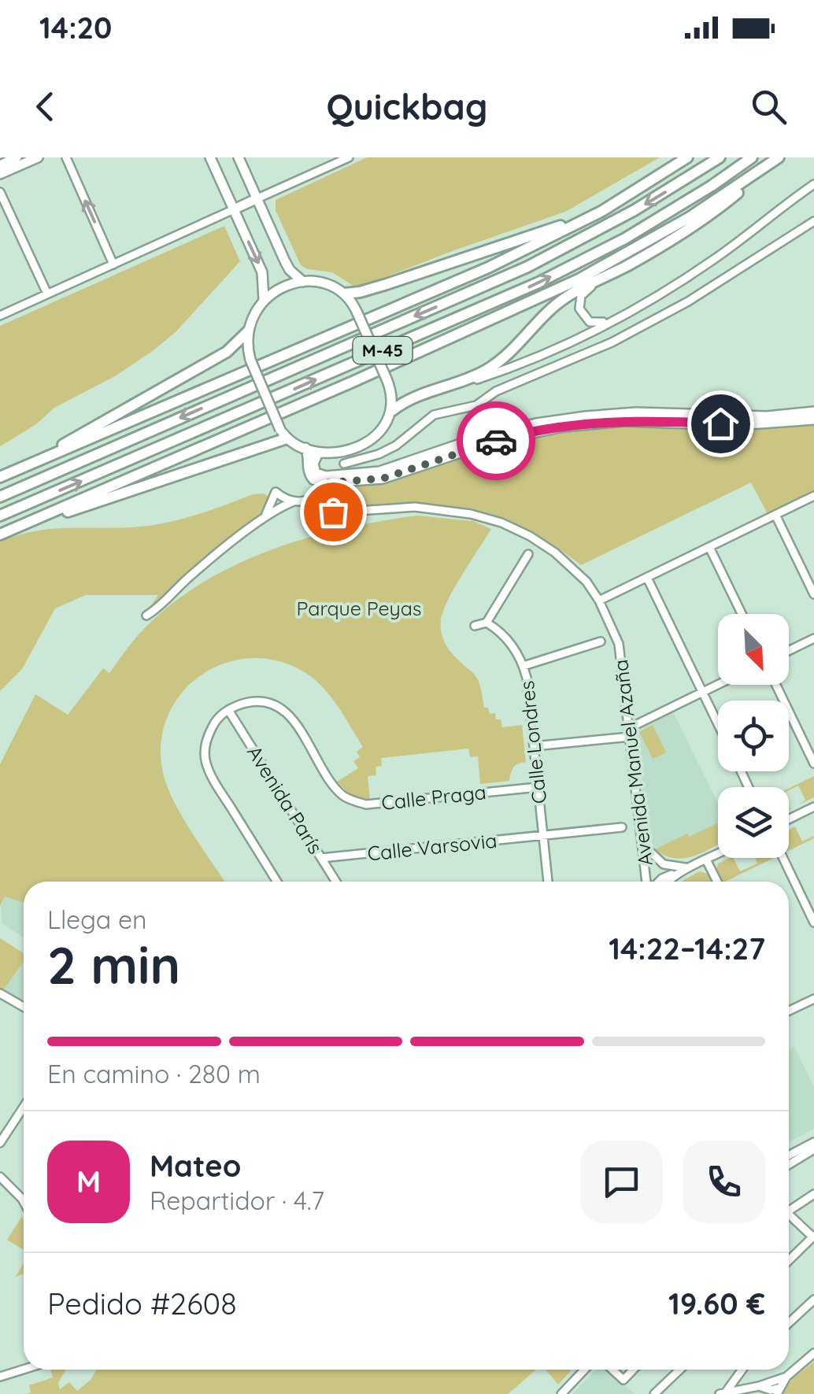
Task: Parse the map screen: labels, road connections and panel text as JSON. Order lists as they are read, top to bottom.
{
  "streets": {
    "highway": ["M-45"],
    "street": [
      "Calle Londres",
      "Avenida Manuel Azaña",
      "Calle Praga",
      "Avenida París",
      "Calle Varsovia"
    ]
  },
  "crossings": [
    ["Calle Londres", "Calle Praga"],
    ["Calle Londres", "Calle Varsovia"],
    ["Calle Praga", "Avenida París"],
    ["Avenida París", "Calle Varsovia"]
  ],
  "parks": ["Parque Peyas"],
  "north": "bottom right",
  "page": {
    "status": "14:20",
    "header": "Quickbag",
    "heading": ["2 min", "Llega en", "14:22–14:27"],
    "panel": [
      "Mateo",
      "Repartidor · 4.7",
      "Pedido #2608",
      "19.60 €"
    ],
    "bar": "En camino · 280 m",
    "round": "M"
  }
}
